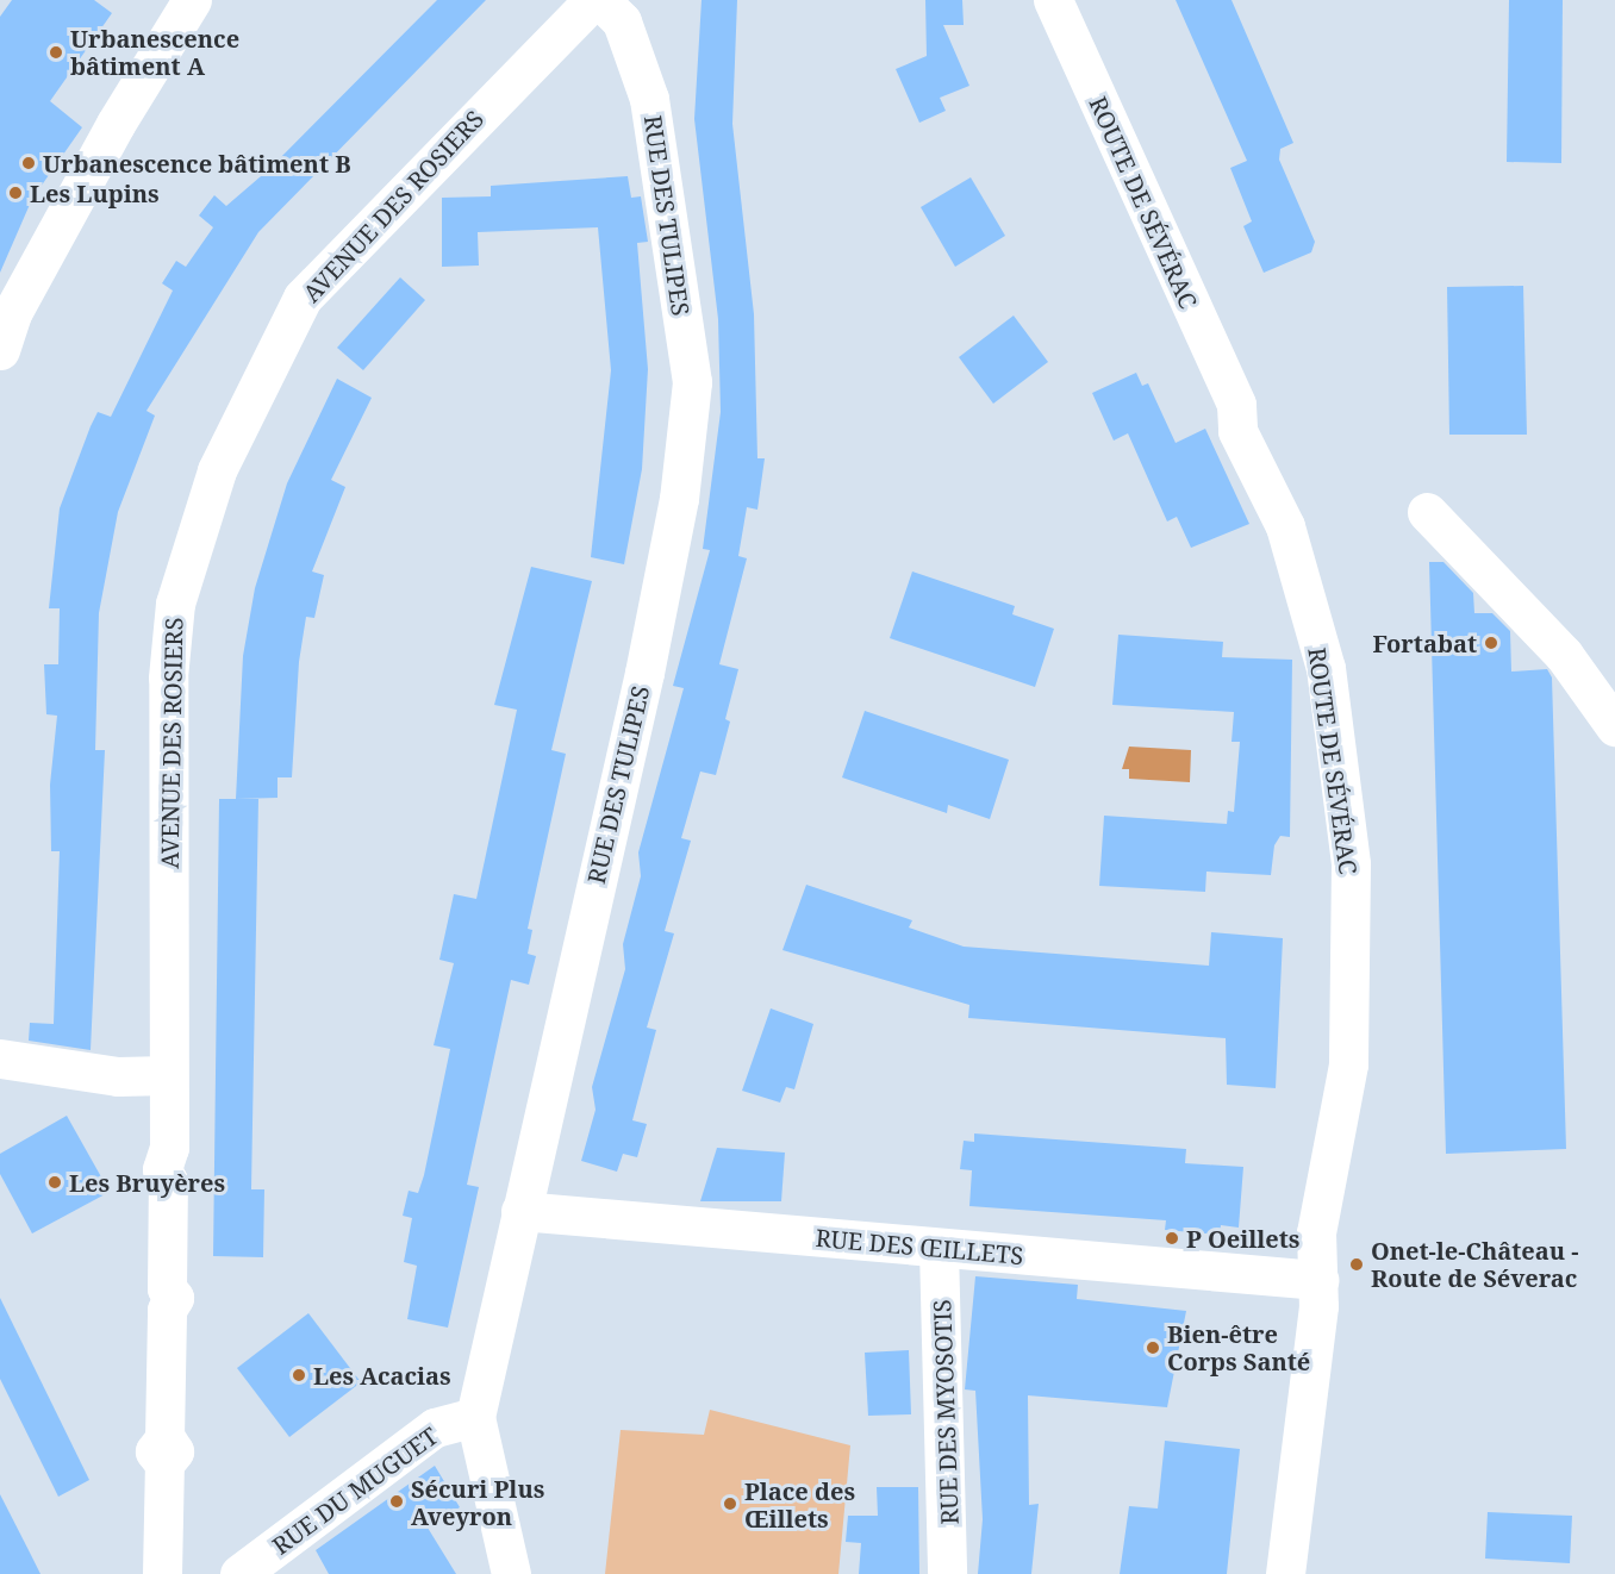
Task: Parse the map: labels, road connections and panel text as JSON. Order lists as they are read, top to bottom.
{
  "streets": {
    "street": [
      "ROUTE DE SÉVÉRAC",
      "AVENUE DES ROSIERS",
      "RUE DES TULIPES",
      "RUE DES ŒILLETS",
      "RUE DES MYOSOTIS",
      "RUE DU MUGUET"
    ]
  },
  "crossings": [
    ["ROUTE DE SÉVÉRAC", "RUE DES ŒILLETS"],
    ["RUE DES TULIPES", "RUE DES ŒILLETS"],
    ["RUE DES TULIPES", "RUE DU MUGUET"],
    ["RUE DES ŒILLETS", "RUE DES MYOSOTIS"]
  ],
  "places": [
    "Urbanescence bâtiment A",
    "Urbanescence bâtiment B",
    "Les Lupins",
    "Fortabat",
    "Les Bruyères",
    "P Oeillets",
    "Onet-le-Château - Route de Séverac",
    "Bien-être Corps Santé",
    "Les Acacias",
    "Sécuri Plus Aveyron",
    "Place des Œillets"
  ]
}
